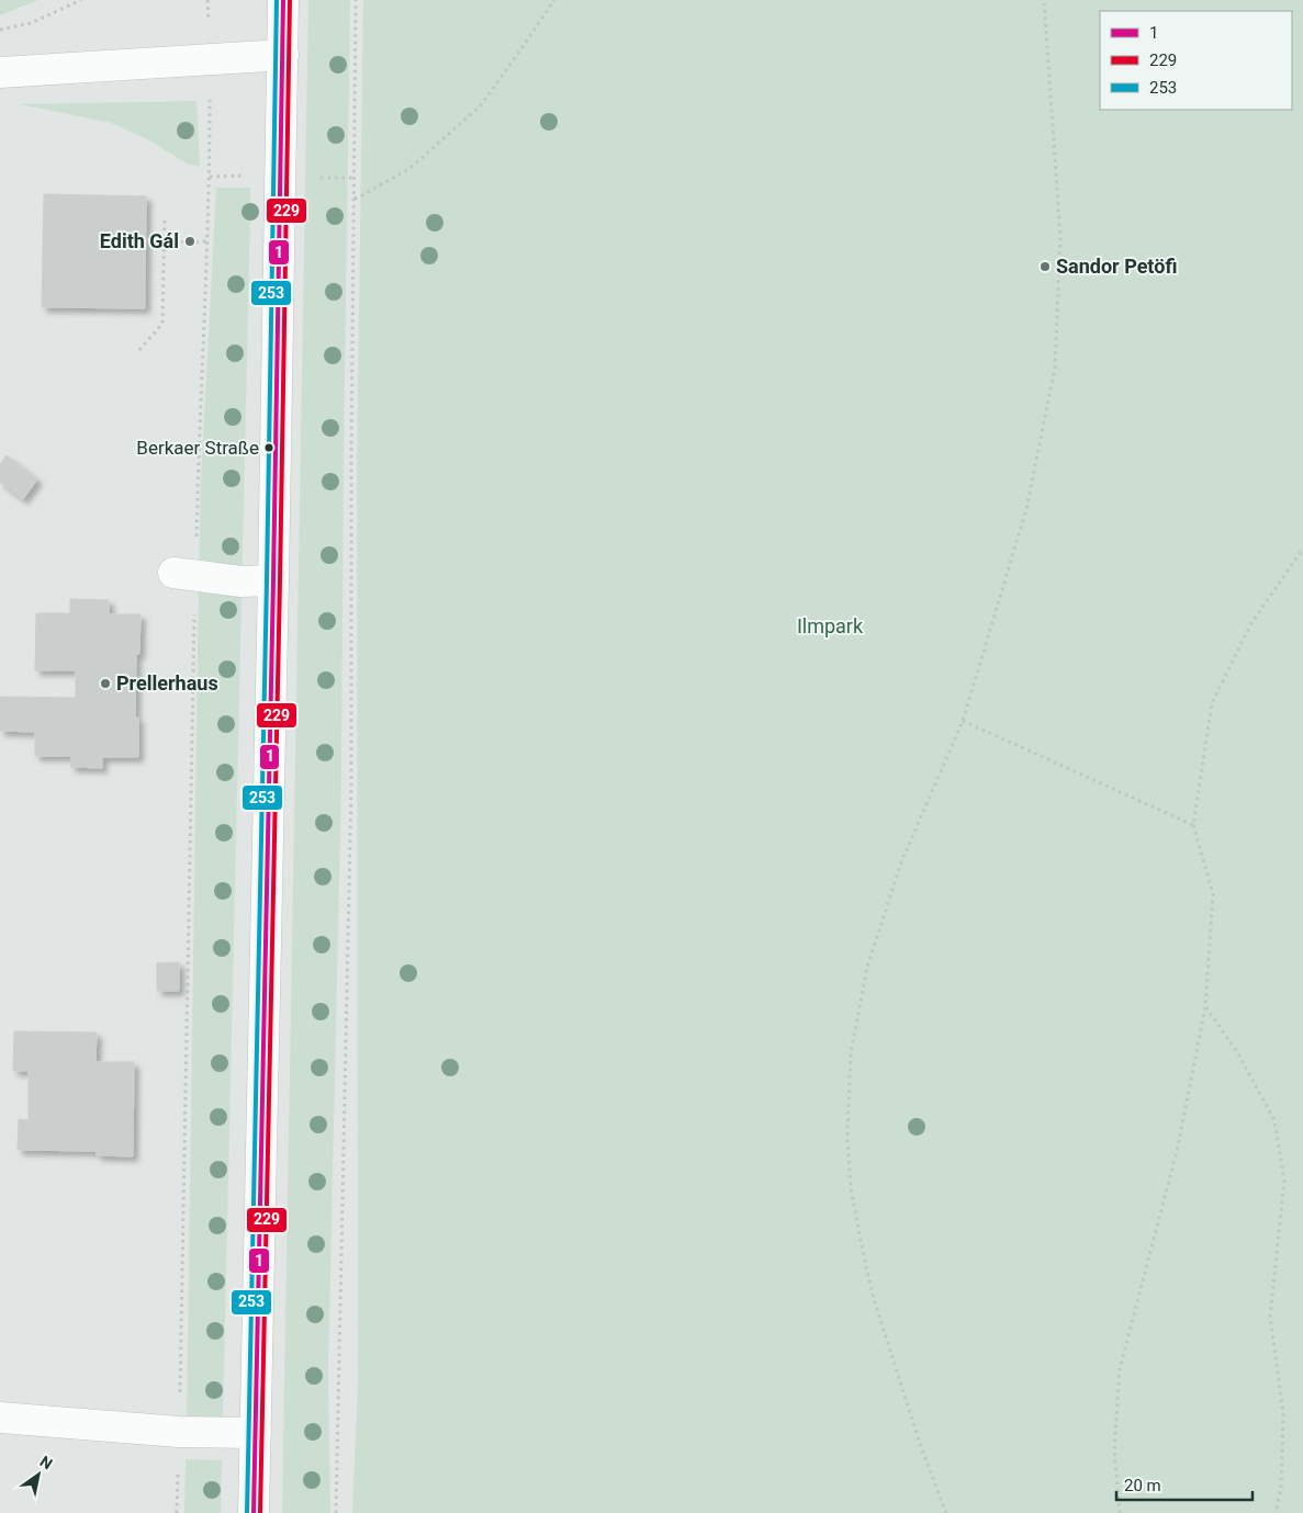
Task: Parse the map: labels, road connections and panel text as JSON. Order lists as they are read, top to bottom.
{
  "parks": ["Ilmpark"],
  "places": [
    "Edith Gál",
    "Sandor Petöfi",
    "Berkaer Straße",
    "Prellerhaus"
  ],
  "lines": ["transit line 1", "transit line 229", "transit line 253"],
  "legend": ["1", "229", "253"],
  "scale_bar": "20 m",
  "north": "top right"
}
